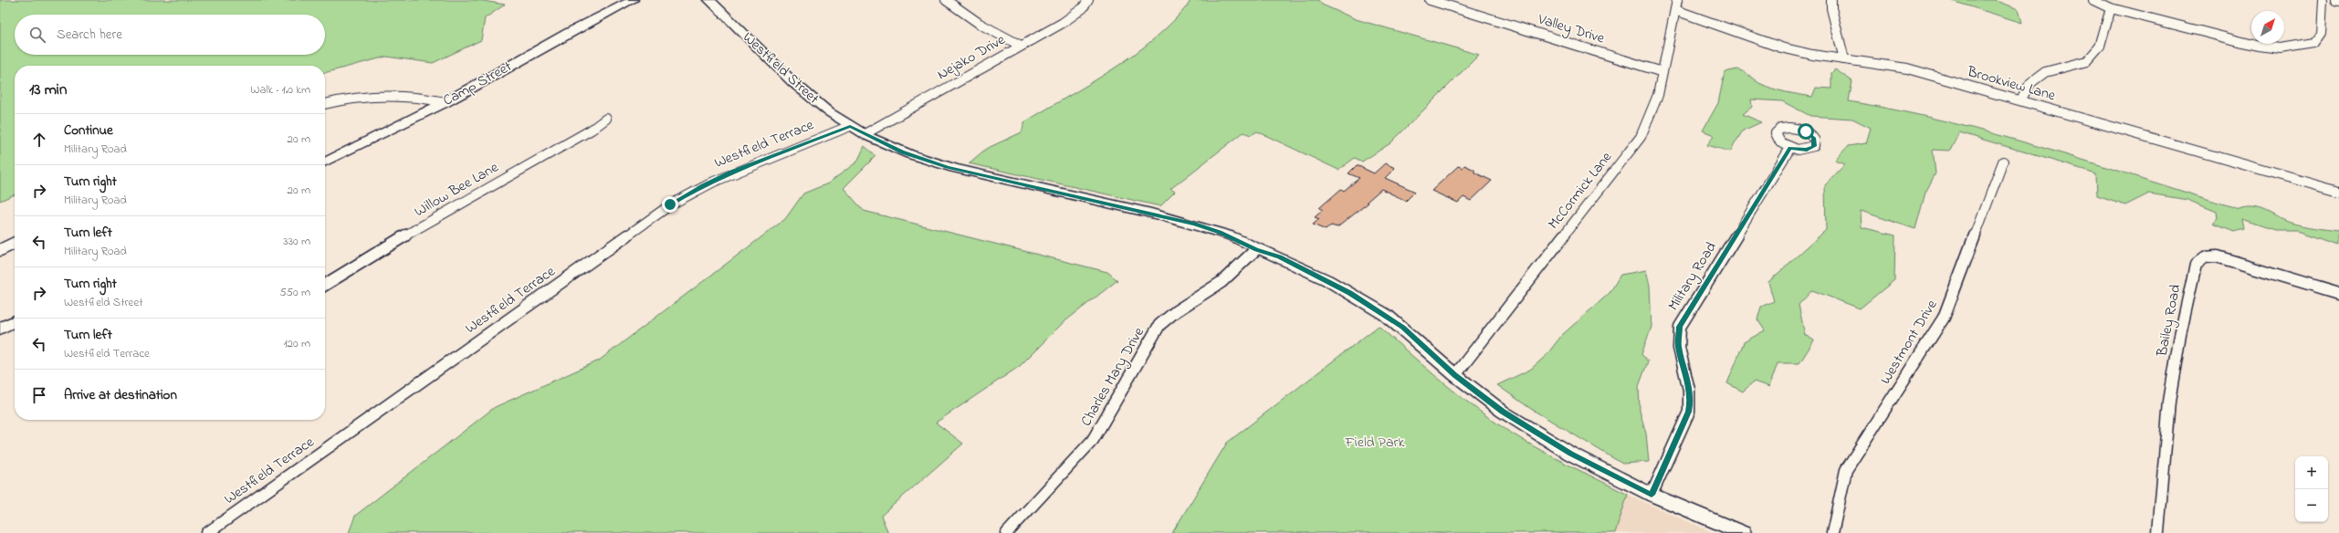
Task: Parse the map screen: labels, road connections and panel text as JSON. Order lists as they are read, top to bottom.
{
  "streets": {
    "main road": ["Westfield Street", "Camp Street"],
    "street": [
      "Valley Drive",
      "Nejako Drive",
      "Brookview Lane",
      "Westfield Terrace",
      "Willow Bee Lane",
      "McCormick Lane",
      "Military Road",
      "Bailey Road",
      "Westmont Drive",
      "Charles Mary Drive"
    ]
  },
  "crossings": [
    ["Valley Drive", "McCormick Lane"],
    ["Nejako Drive", "Westfield Street"],
    ["Westfield Street", "Westfield Terrace"],
    ["Westfield Street", "McCormick Lane"],
    ["Westfield Street", "Military Road"],
    ["Westfield Street", "Charles Mary Drive"],
    ["Brookview Lane", "McCormick Lane"]
  ],
  "parks": ["Field Park"],
  "north": "top right",
  "page": {
    "search": "Search here",
    "heading": ["13 min", "Walk · 1.0 km"],
    "list": [
      ["Continue", "Military Road", "20 m"],
      ["Turn right", "Military Road", "20 m"],
      ["Turn left", "Military Road", "330 m"],
      ["Turn right", "Westfield Street", "550 m"],
      ["Turn left", "Westfield Terrace", "120 m"],
      "Arrive at destination"
    ],
    "map_buttons": ["+", "−"]
  }
}
